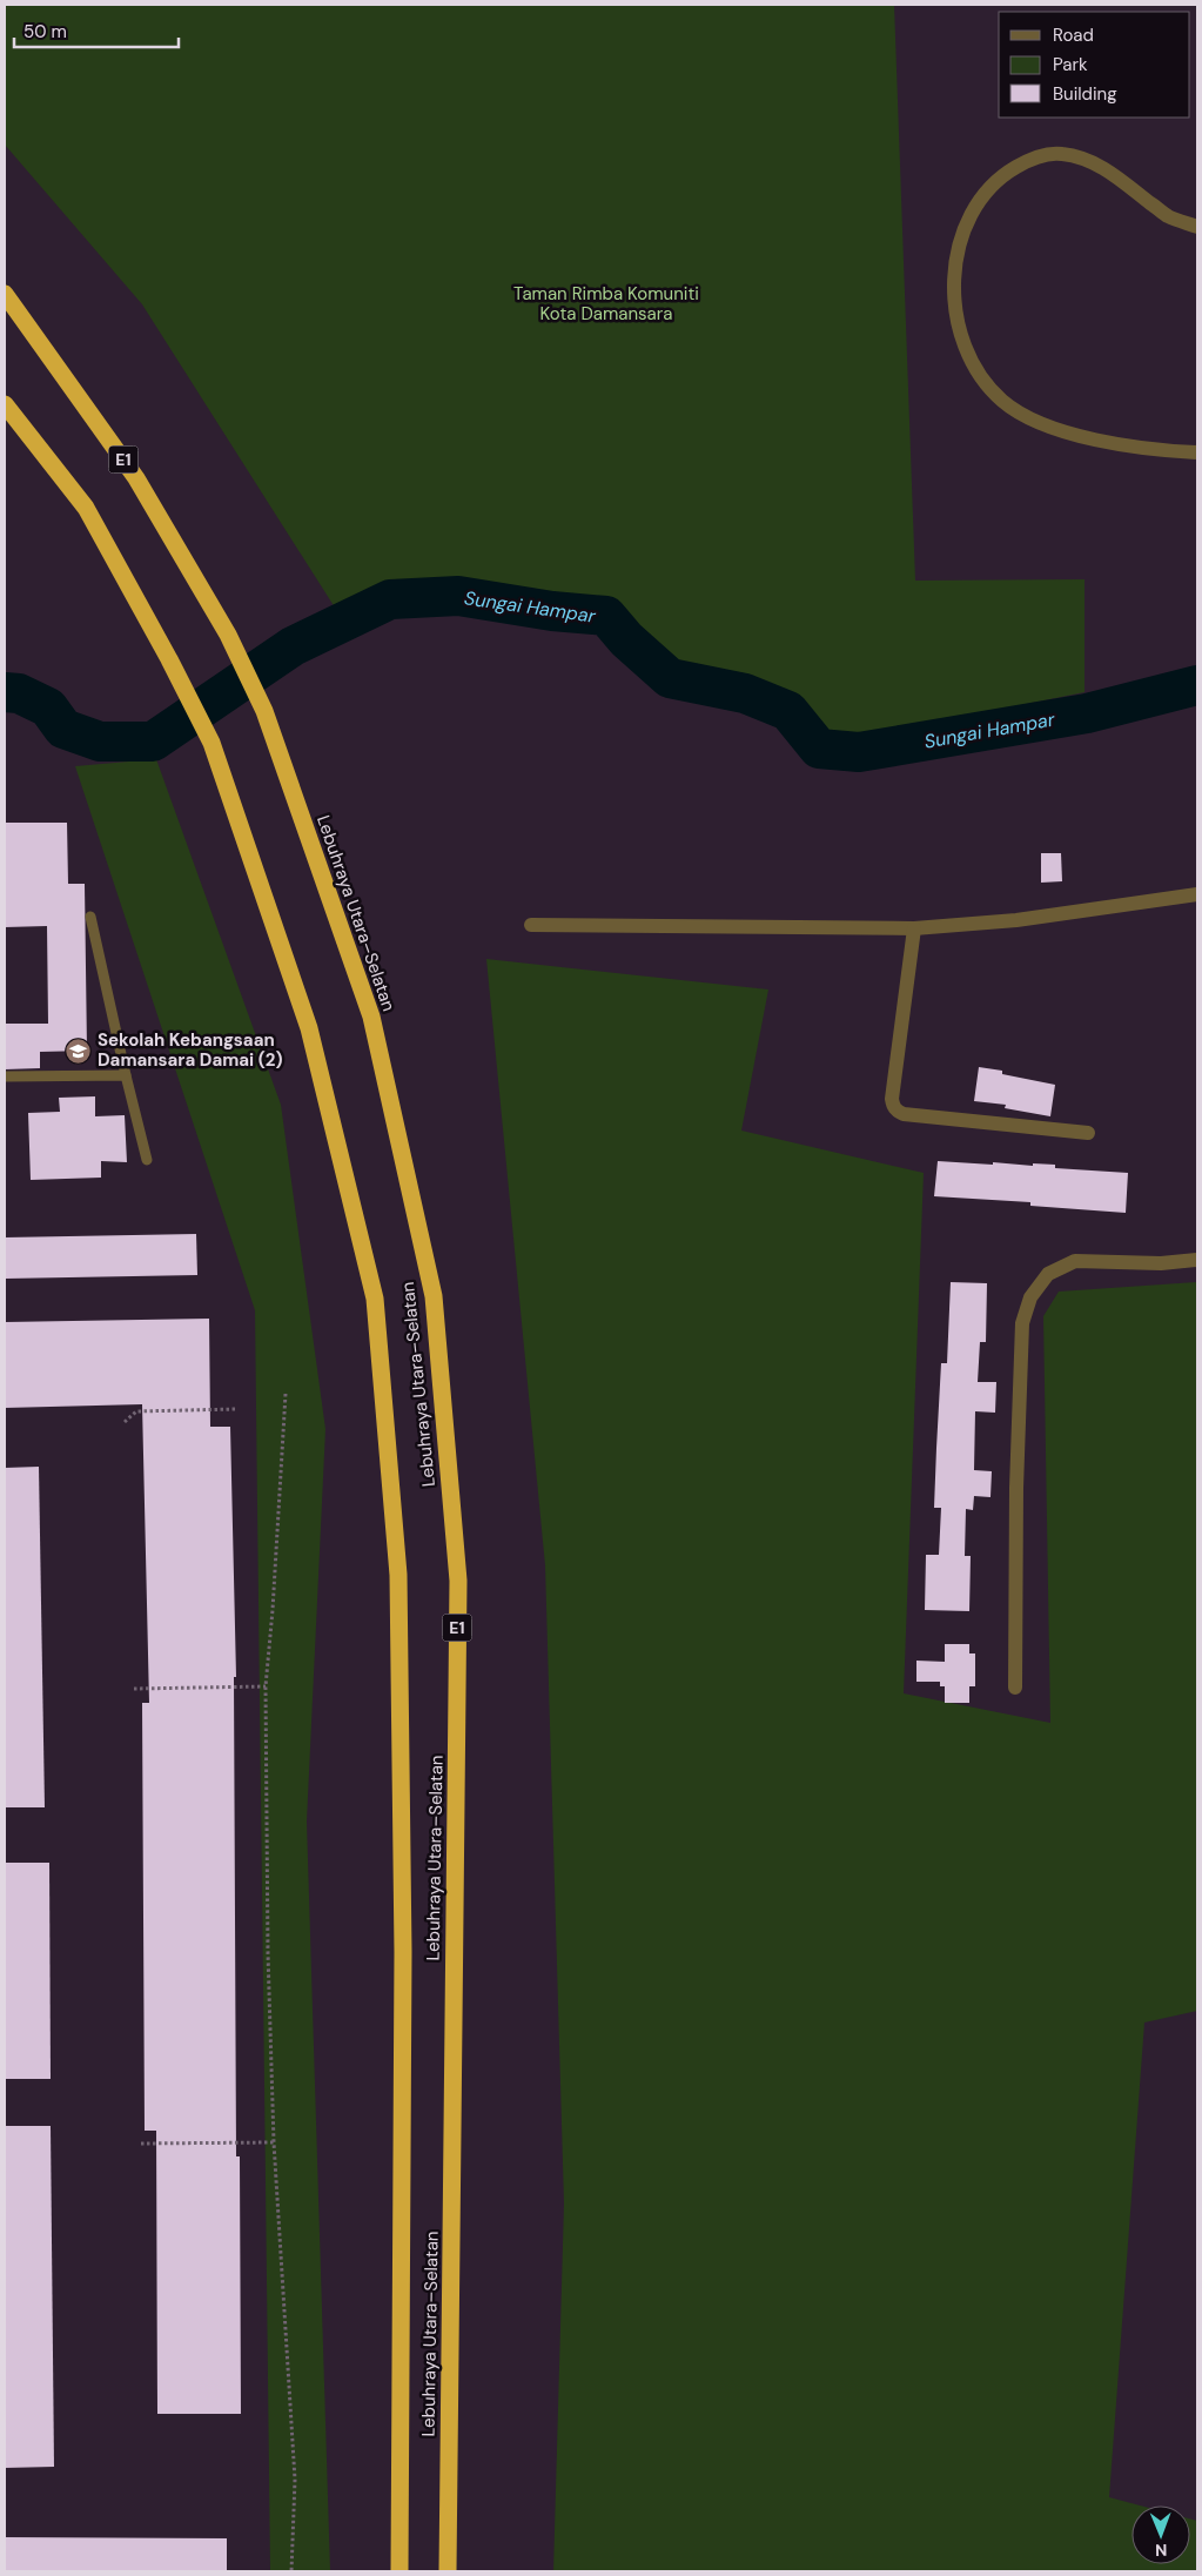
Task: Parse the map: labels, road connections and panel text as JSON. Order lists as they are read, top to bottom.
{
  "streets": {
    "highway": ["E1", "Lebuhraya Utara–Selatan"]
  },
  "water": ["Sungai Hampar"],
  "parks": ["Taman Rimba Komuniti Kota Damansara"],
  "places": {
    "school or university": ["Sekolah Kebangsaan Damansara Damai (2)"]
  },
  "legend": ["Road", "Park", "Building"],
  "scale_bar": "50 m",
  "north": "bottom"
}
